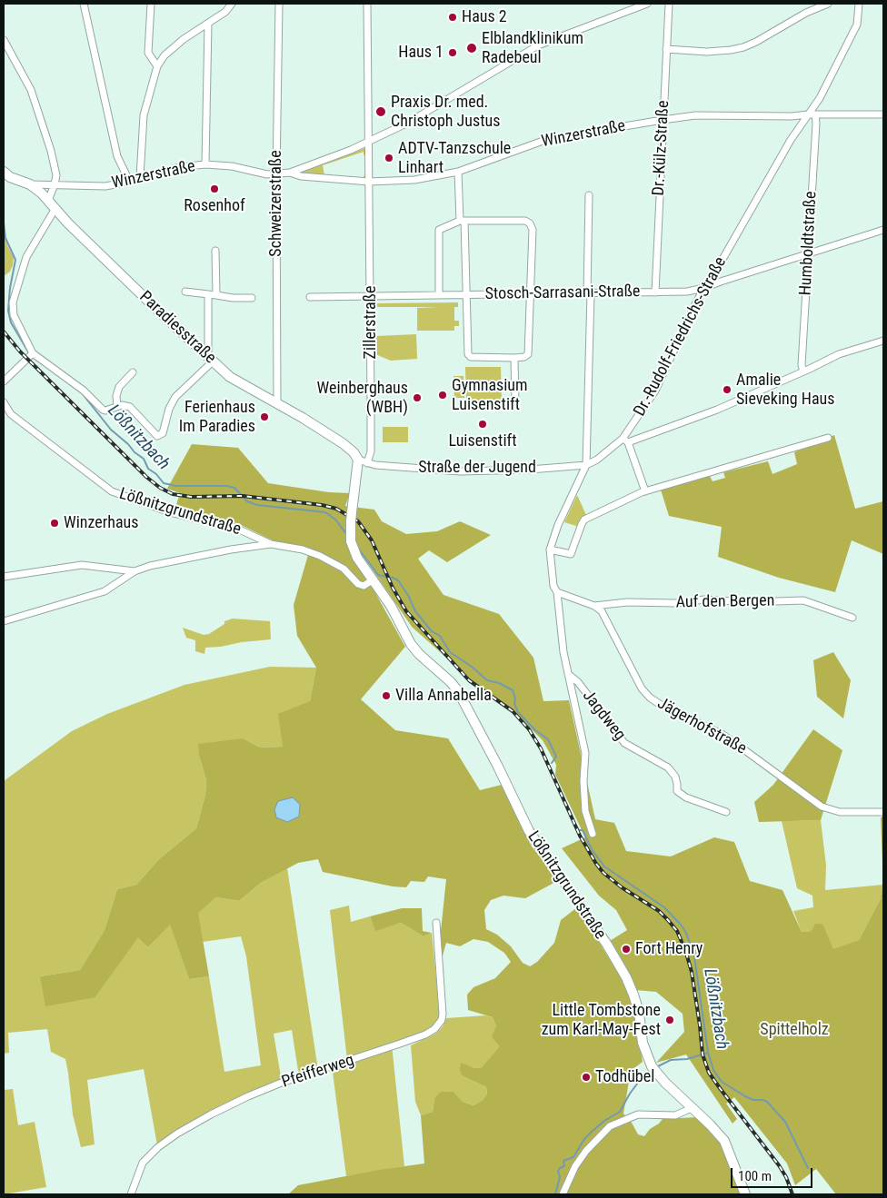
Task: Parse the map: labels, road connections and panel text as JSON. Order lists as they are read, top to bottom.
{
  "streets": {
    "street": [
      "Winzerstraße",
      "Dr.-Külz-Straße",
      "Schweizerstraße",
      "Humboldtstraße",
      "Stosch-Sarrasani-Straße",
      "Zillerstraße",
      "Paradiesstraße",
      "Dr.-Rudolf-Friedrichs-Straße",
      "Straße der Jugend",
      "Lößnitzgrundstraße",
      "Auf den Bergen",
      "Jagdweg",
      "Jägerhofstraße",
      "Pfeifferweg"
    ]
  },
  "crossings": [
    ["Winzerstraße", "Dr.-Külz-Straße"],
    ["Winzerstraße", "Schweizerstraße"],
    ["Winzerstraße", "Humboldtstraße"],
    ["Winzerstraße", "Zillerstraße"],
    ["Winzerstraße", "Paradiesstraße"],
    ["Winzerstraße", "Dr.-Rudolf-Friedrichs-Straße"],
    ["Dr.-Külz-Straße", "Stosch-Sarrasani-Straße"],
    ["Schweizerstraße", "Paradiesstraße"],
    ["Humboldtstraße", "Stosch-Sarrasani-Straße"],
    ["Humboldtstraße", "Dr.-Rudolf-Friedrichs-Straße"],
    ["Stosch-Sarrasani-Straße", "Zillerstraße"],
    ["Stosch-Sarrasani-Straße", "Dr.-Rudolf-Friedrichs-Straße"],
    ["Zillerstraße", "Paradiesstraße"],
    ["Zillerstraße", "Straße der Jugend"],
    ["Paradiesstraße", "Straße der Jugend"],
    ["Paradiesstraße", "Lößnitzgrundstraße"],
    ["Dr.-Rudolf-Friedrichs-Straße", "Straße der Jugend"],
    ["Auf den Bergen", "Jägerhofstraße"]
  ],
  "water": ["Lößnitzbach"],
  "parks": ["Spittelholz"],
  "places": [
    "Haus 2",
    "Elblandklinikum Radebeul",
    "Haus 1",
    "Praxis Dr. med. Christoph Justus",
    "ADTV-Tanzschule Linhart",
    "Rosenhof",
    "Amalie Sieveking Haus",
    "Gymnasium Luisenstift",
    "Weinberghaus (WBH)",
    "Ferienhaus Im Paradies",
    "Luisenstift",
    "Winzerhaus",
    "Villa Annabella",
    "Fort Henry",
    "Little Tombstone zum Karl-May-Fest",
    "Todhübel"
  ],
  "scale_bar": "100 m"
}
